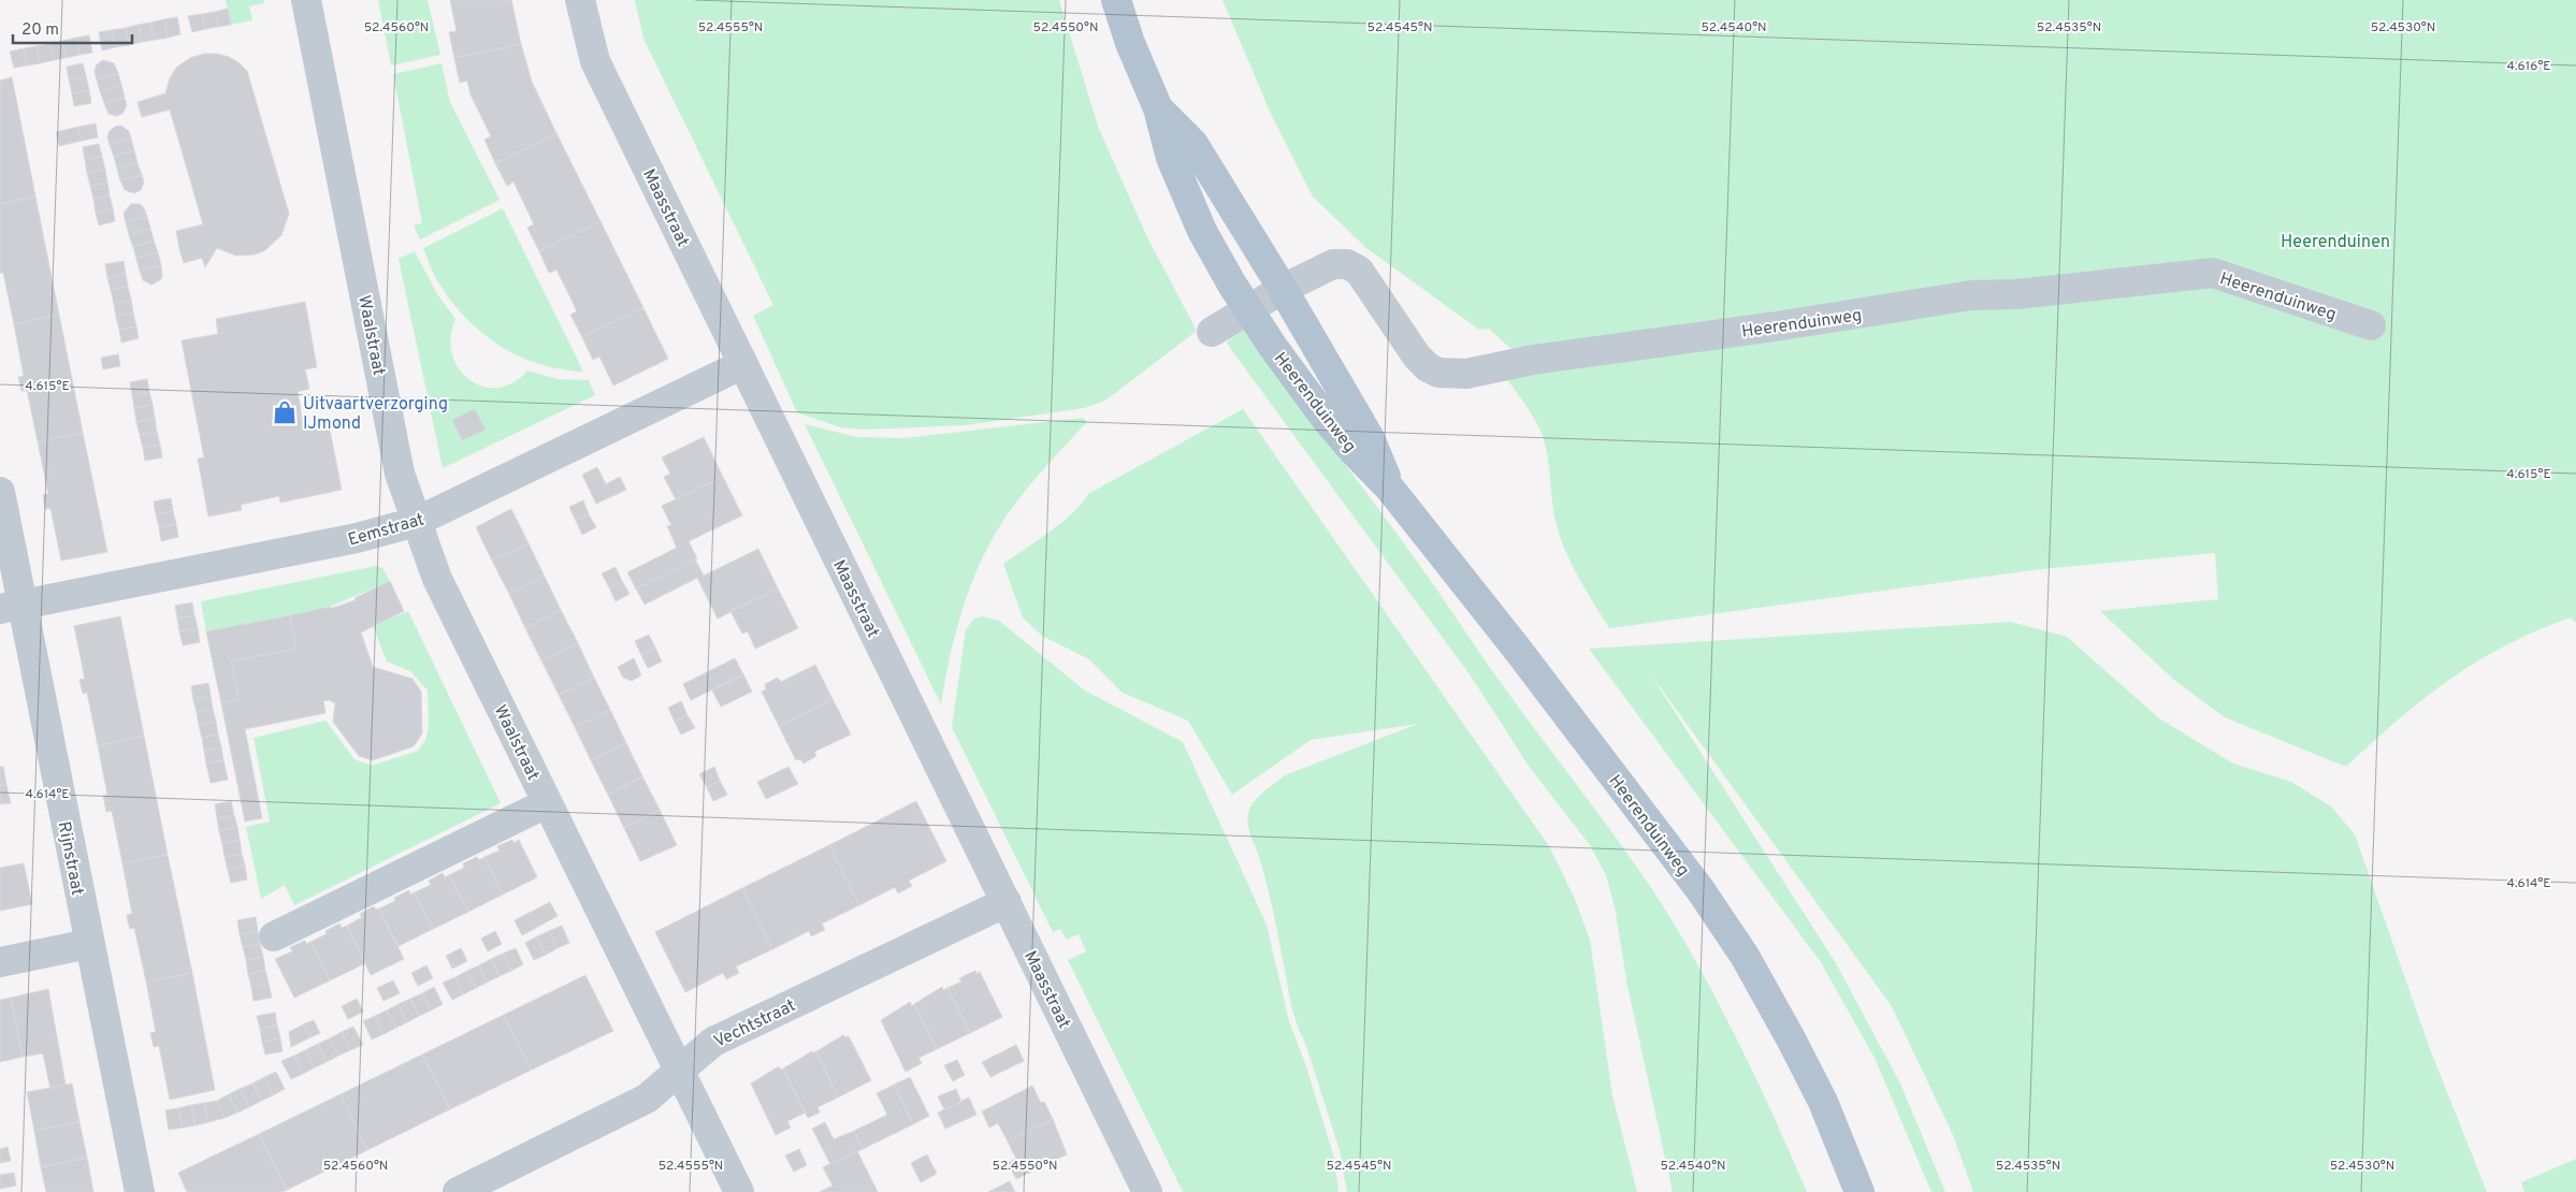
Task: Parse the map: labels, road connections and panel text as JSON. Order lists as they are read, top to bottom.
{
  "streets": {
    "main road": ["Heerenduinweg"],
    "street": [
      "Maasstraat",
      "Waalstraat",
      "Eemstraat",
      "Rijnstraat",
      "Vechtstraat"
    ]
  },
  "crossings": [
    ["Maasstraat", "Eemstraat"],
    ["Maasstraat", "Vechtstraat"],
    ["Waalstraat", "Eemstraat"],
    ["Waalstraat", "Vechtstraat"],
    ["Eemstraat", "Rijnstraat"]
  ],
  "parks": ["Heerenduinen"],
  "places": {
    "shop": ["Uitvaartverzorging IJmond"]
  },
  "scale_bar": "20 m",
  "coordinates": [
    "52.4560°N",
    "52.4555°N",
    "52.4550°N",
    "52.4545°N",
    "52.4540°N",
    "52.4535°N",
    "52.4530°N",
    "4.616°E",
    "4.615°E",
    "4.614°E"
  ]
}
